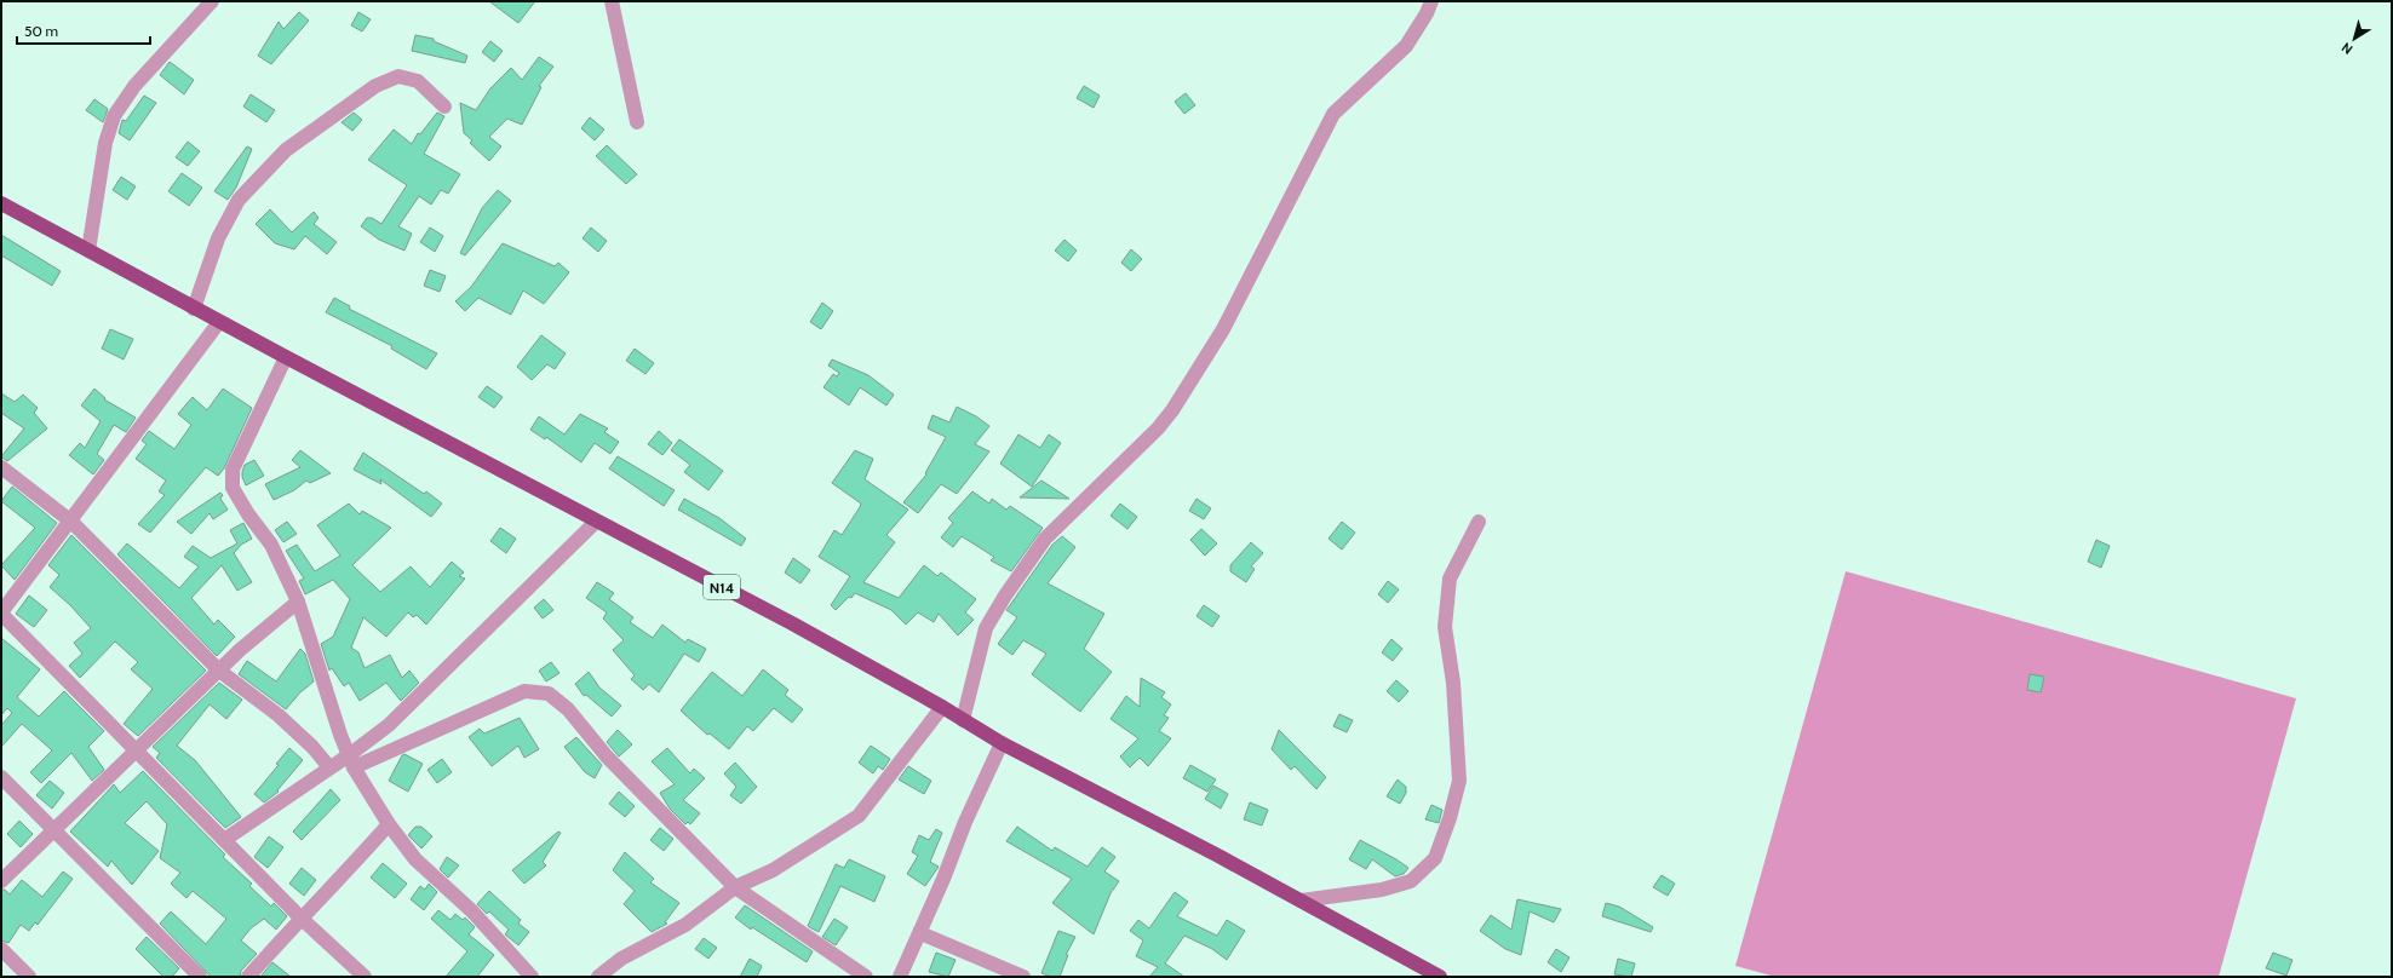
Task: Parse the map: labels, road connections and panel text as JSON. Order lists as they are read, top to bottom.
{
  "streets": {
    "main road": ["N14"]
  },
  "scale_bar": "50 m",
  "north": "bottom left"
}
